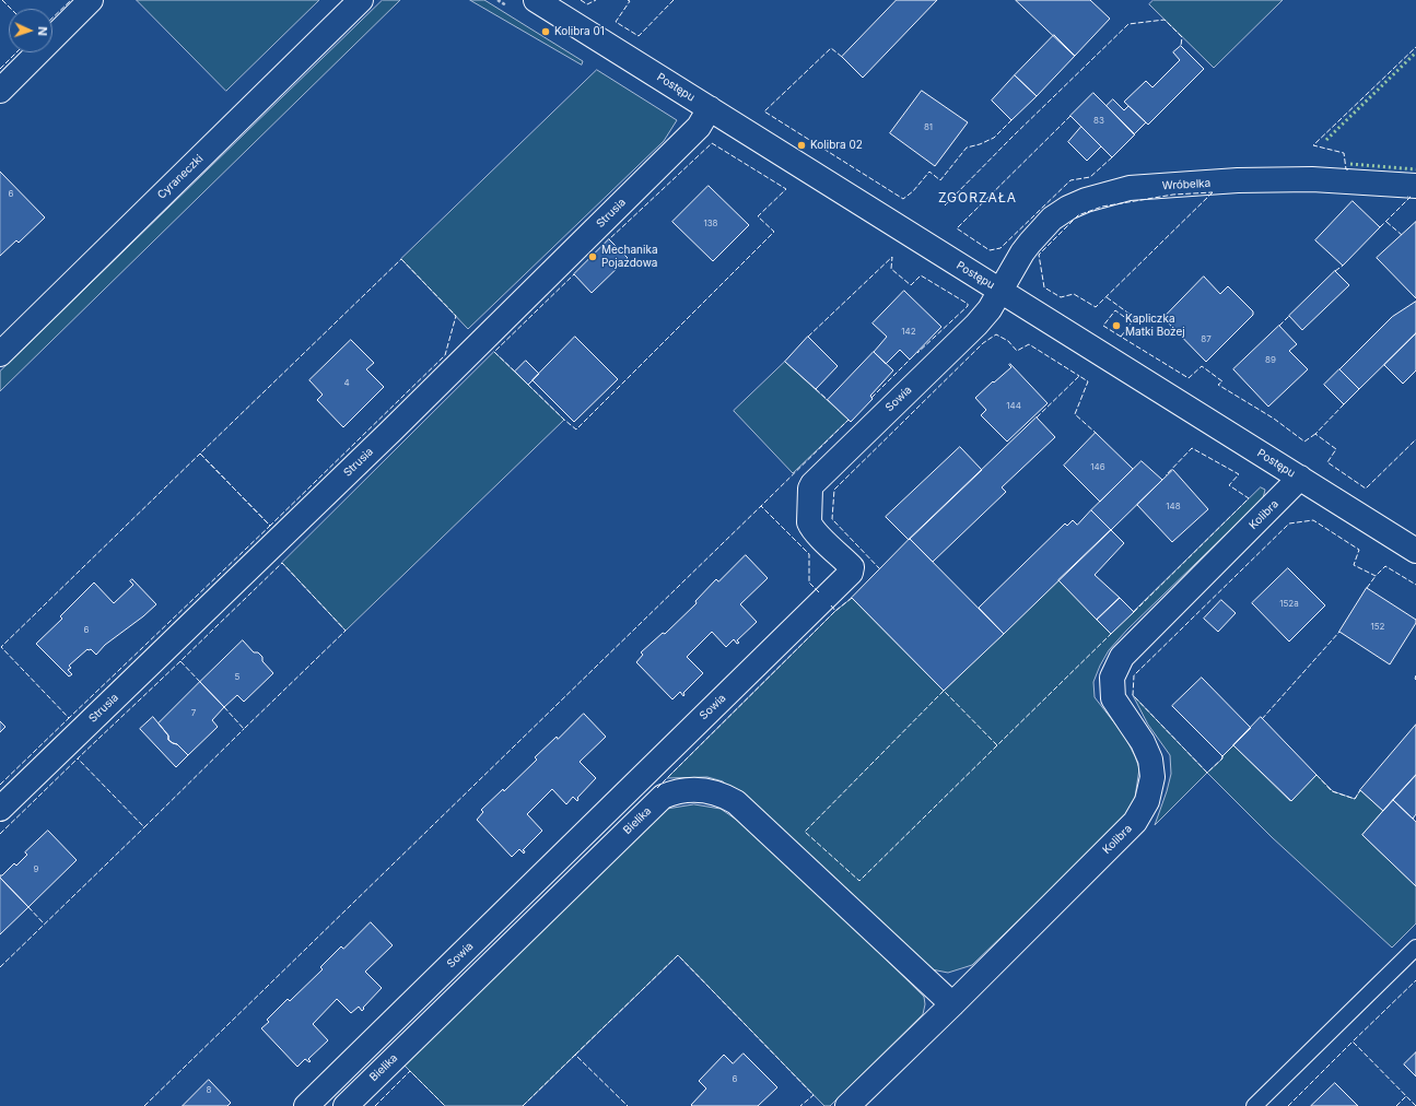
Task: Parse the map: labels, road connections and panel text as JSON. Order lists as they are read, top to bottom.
{
  "streets": {
    "street": [
      "Postępu",
      "Cyraneczki",
      "Wróbelka",
      "Strusia",
      "Sowia",
      "Kolibra",
      "Bielika"
    ]
  },
  "crossings": [
    ["Postępu", "Wróbelka"],
    ["Postępu", "Strusia"],
    ["Postępu", "Sowia"],
    ["Postępu", "Kolibra"],
    ["Wróbelka", "Sowia"],
    ["Kolibra", "Bielika"]
  ],
  "districts": ["ZGORZAŁA"],
  "places": [
    "Kolibra 01",
    "Kolibra 02",
    "Mechanika Pojazdowa",
    "Kapliczka Matki Bożej"
  ],
  "house_numbers": [
    "83",
    "81",
    "6",
    "138",
    "142",
    "87",
    "89",
    "4",
    "144",
    "146",
    "148",
    "152a",
    "152",
    "6",
    "5",
    "7",
    "9",
    "6",
    "8"
  ],
  "north": "right"
}
